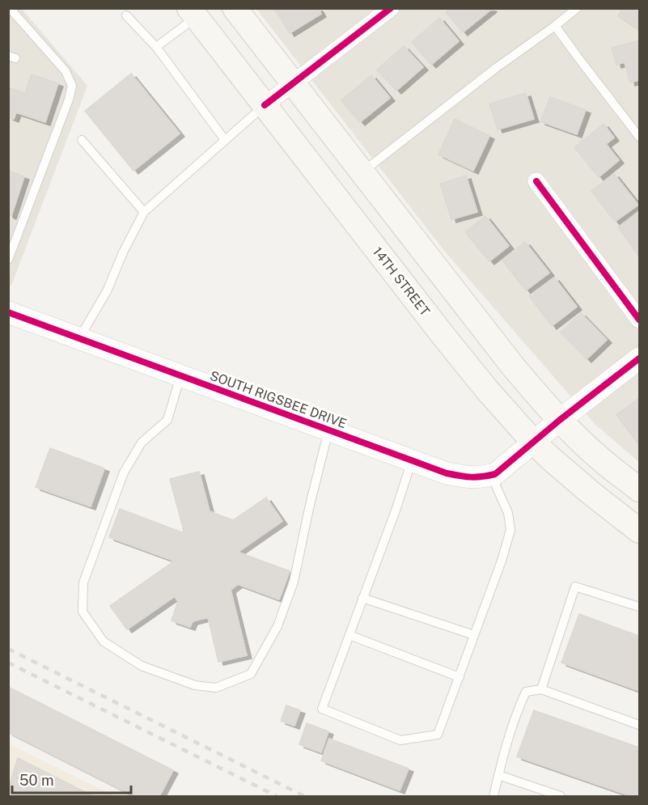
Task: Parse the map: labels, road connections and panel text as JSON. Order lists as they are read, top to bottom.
{
  "streets": {
    "main road": ["14TH STREET"],
    "street": ["SOUTH RIGSBEE DRIVE"]
  },
  "scale_bar": "50 m"
}
